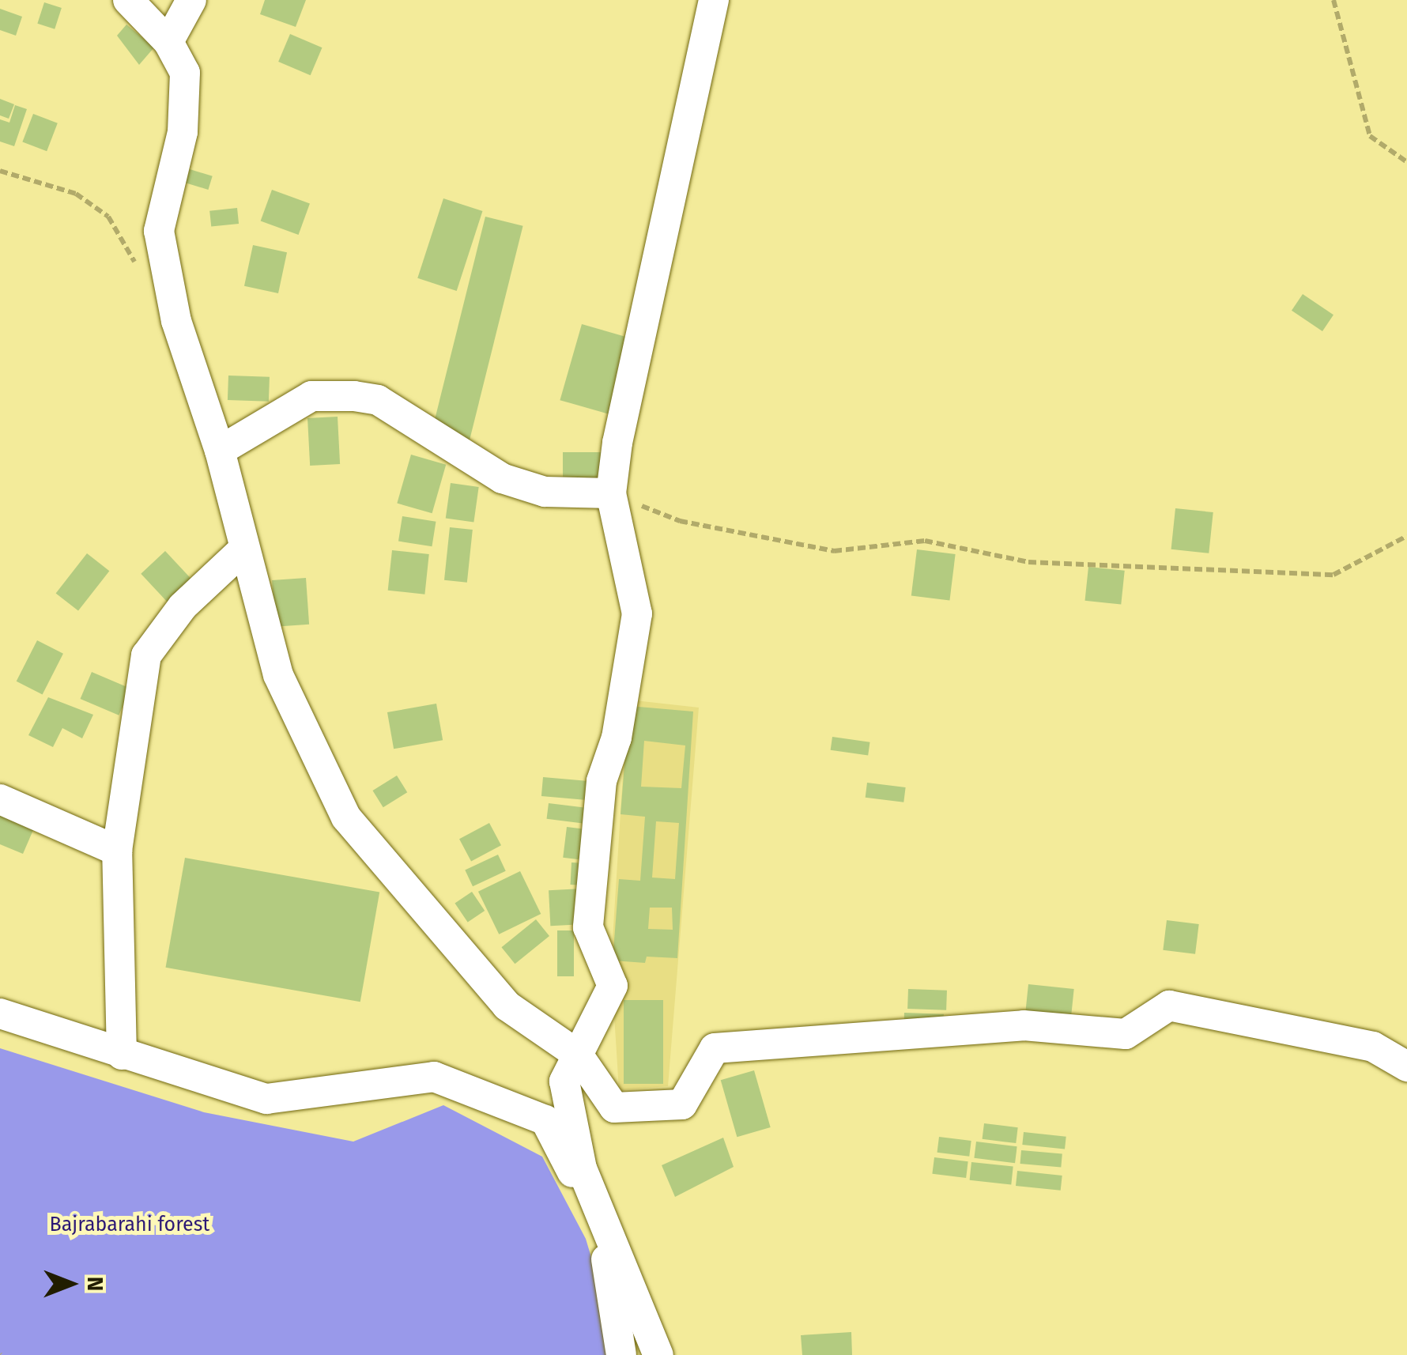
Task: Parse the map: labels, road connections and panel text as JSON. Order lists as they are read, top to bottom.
{
  "parks": ["Bajrabarahi forest"],
  "north": "right"
}
